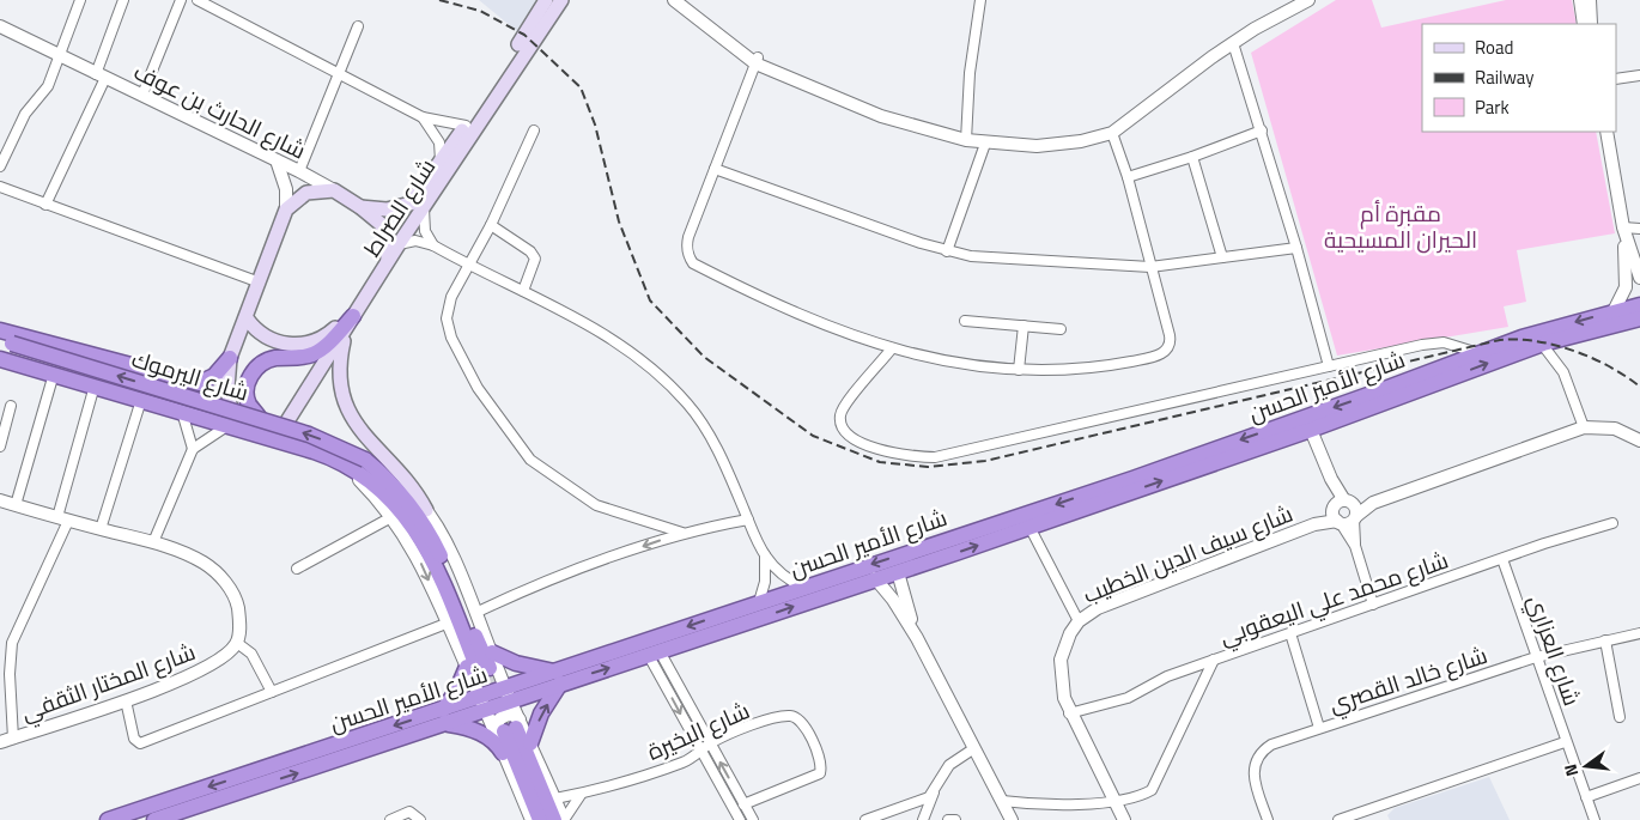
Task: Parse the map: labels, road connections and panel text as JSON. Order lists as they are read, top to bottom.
{
  "streets": {
    "highway": ["شارع اليرموك", "شارع الأمير الحسن"],
    "main road": ["شارع الحارث بن عوف", "شارع الصراط"],
    "street": [
      "شارع سيف الدين الخطيب",
      "شارع محمد علي اليعقوبي",
      "شارع العزاري",
      "شارع خالد القصري",
      "شارع المختار الثقفي",
      "شارع البخيرة"
    ]
  },
  "crossings": [
    ["شارع الحارث بن عوف", "شارع الصراط"],
    ["شارع الصراط", "شارع اليرموك"],
    ["شارع اليرموك", "شارع الأمير الحسن"],
    ["شارع سيف الدين الخطيب", "شارع محمد علي اليعقوبي"],
    ["شارع محمد علي اليعقوبي", "شارع العزاري"],
    ["شارع العزاري", "شارع خالد القصري"]
  ],
  "parks": ["مقبرة أم الحيران المسيحية"],
  "legend": ["Road", "Railway", "Park"],
  "north": "left"
}
